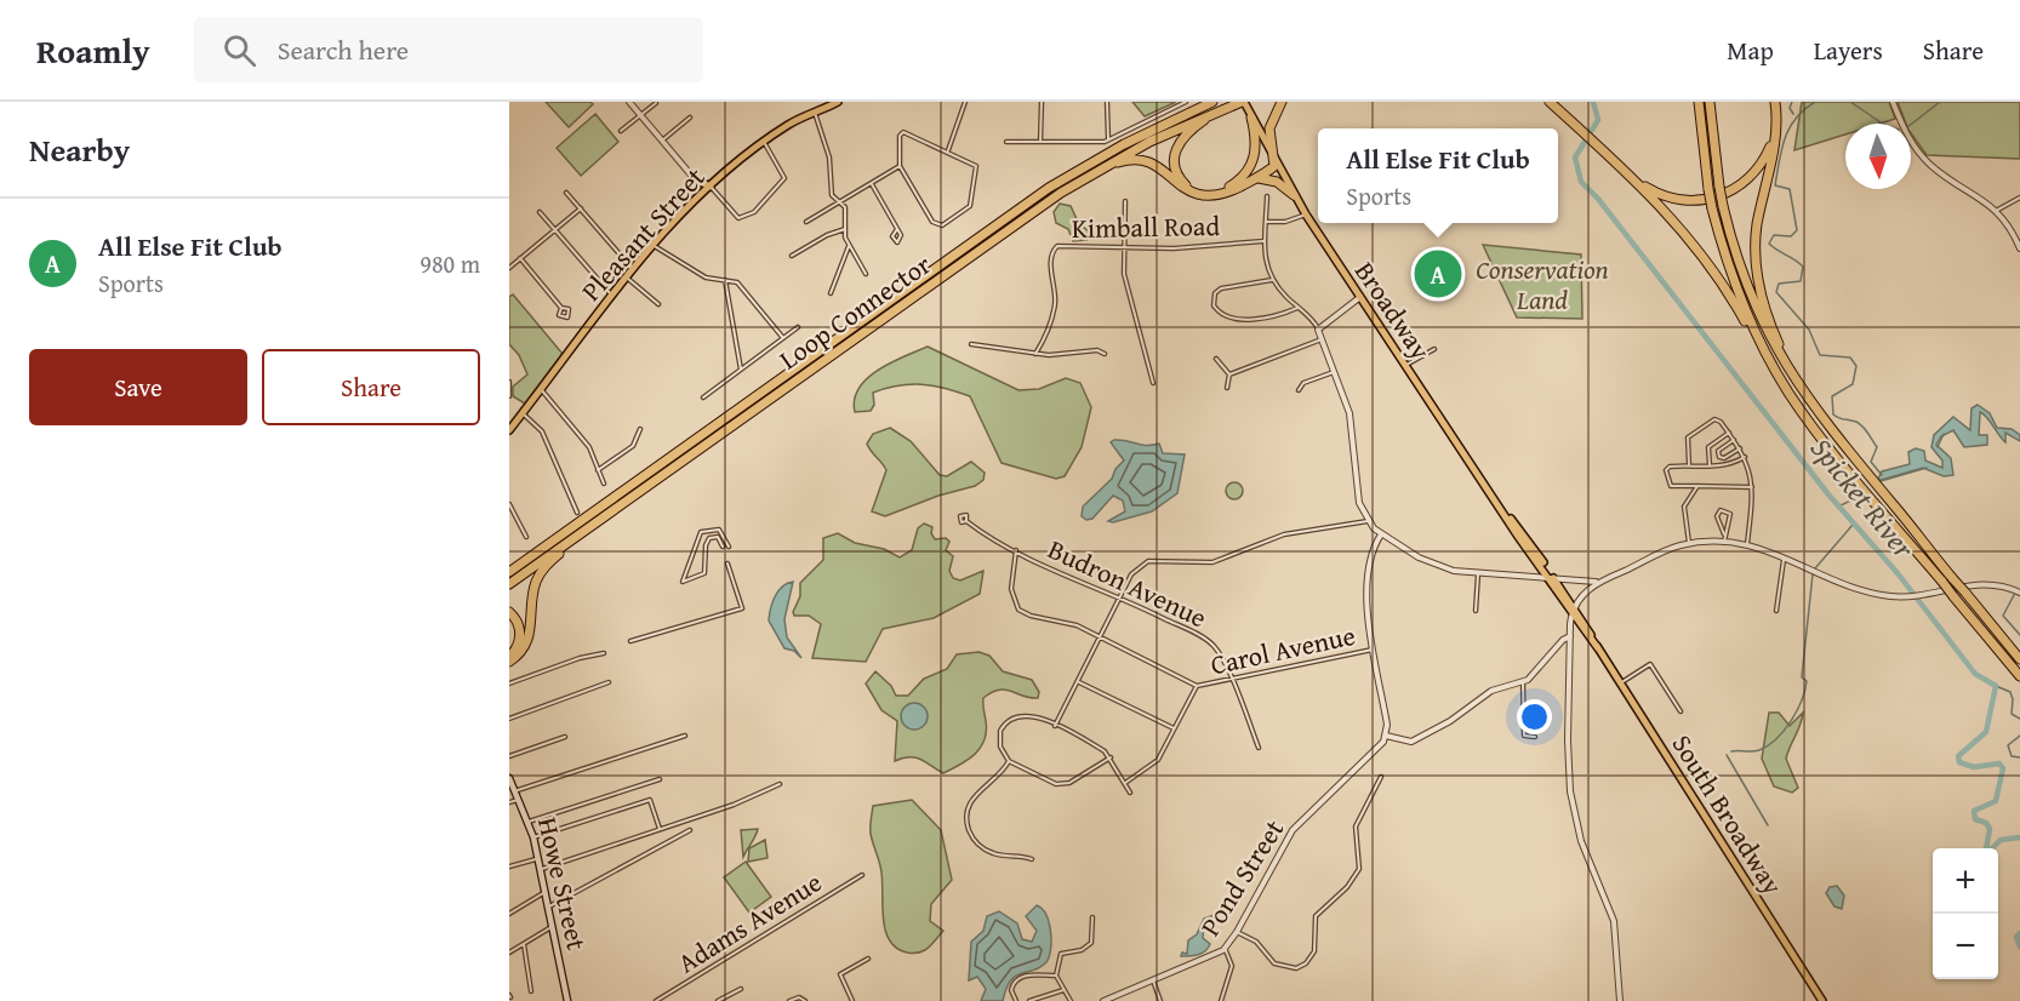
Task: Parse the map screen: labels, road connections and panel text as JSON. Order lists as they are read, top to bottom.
{
  "streets": {
    "highway": ["Loop Connector"],
    "main road": [
      "Pleasant Street",
      "Broadway",
      "South Broadway",
      "Howe Street"
    ],
    "street": [
      "Kimball Road",
      "Budron Avenue",
      "Carol Avenue",
      "Pond Street",
      "Adams Avenue"
    ]
  },
  "crossings": [
    ["Broadway", "Loop Connector"],
    ["Broadway", "South Broadway"],
    ["Budron Avenue", "Carol Avenue"]
  ],
  "water": ["Spicket River"],
  "parks": ["Conservation Land"],
  "north": "bottom",
  "page": {
    "header": "Roamly",
    "search": "Search here",
    "nav": ["Map", "Layers", "Share"],
    "heading": "Nearby",
    "popup": ["All Else Fit Club", "Sports"],
    "list": [
      {
        "mark": "A",
        "name": "All Else Fit Club",
        "note": "Sports",
        "value": "980 m"
      }
    ],
    "pins": "A",
    "buttons": ["Save", "Share"],
    "map_buttons": ["+", "−"]
  }
}
